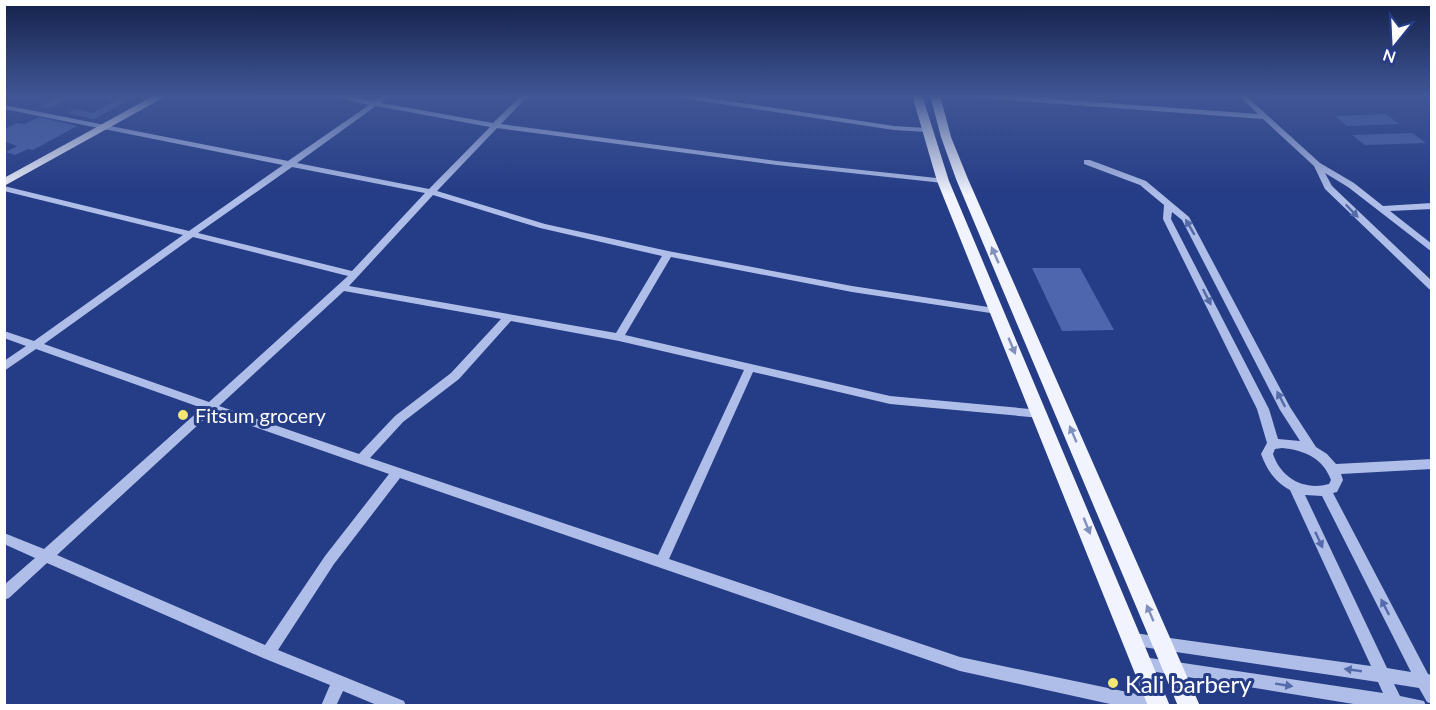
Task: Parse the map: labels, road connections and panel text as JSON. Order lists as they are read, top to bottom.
{
  "places": ["Fitsum grocery", "Kali barbery"],
  "north": "bottom"
}
